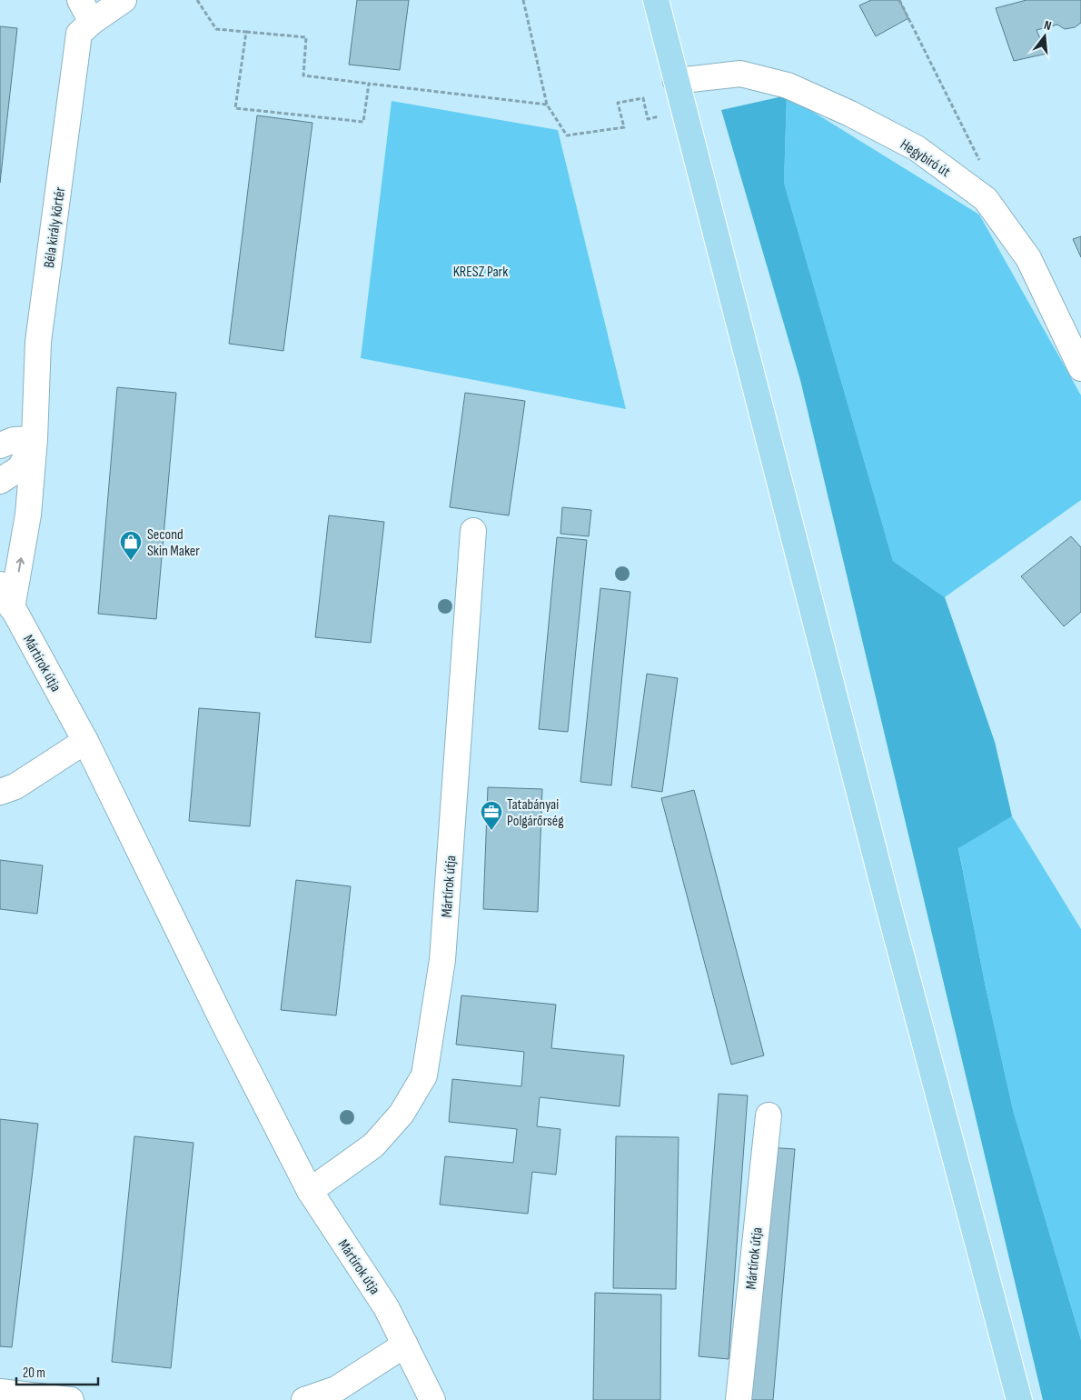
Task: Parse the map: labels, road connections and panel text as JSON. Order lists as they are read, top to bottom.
{
  "streets": {
    "street": ["Hegybíró út", "Béla király körtér", "Mártírok útja"]
  },
  "crossings": [
    ["Béla király körtér", "Mártírok útja"]
  ],
  "parks": ["KRESZ Park"],
  "places": {
    "shop": ["Second Skin Maker"],
    "office": ["Tatabányai Polgárőrség"]
  },
  "scale_bar": "20 m",
  "north": "top"
}
